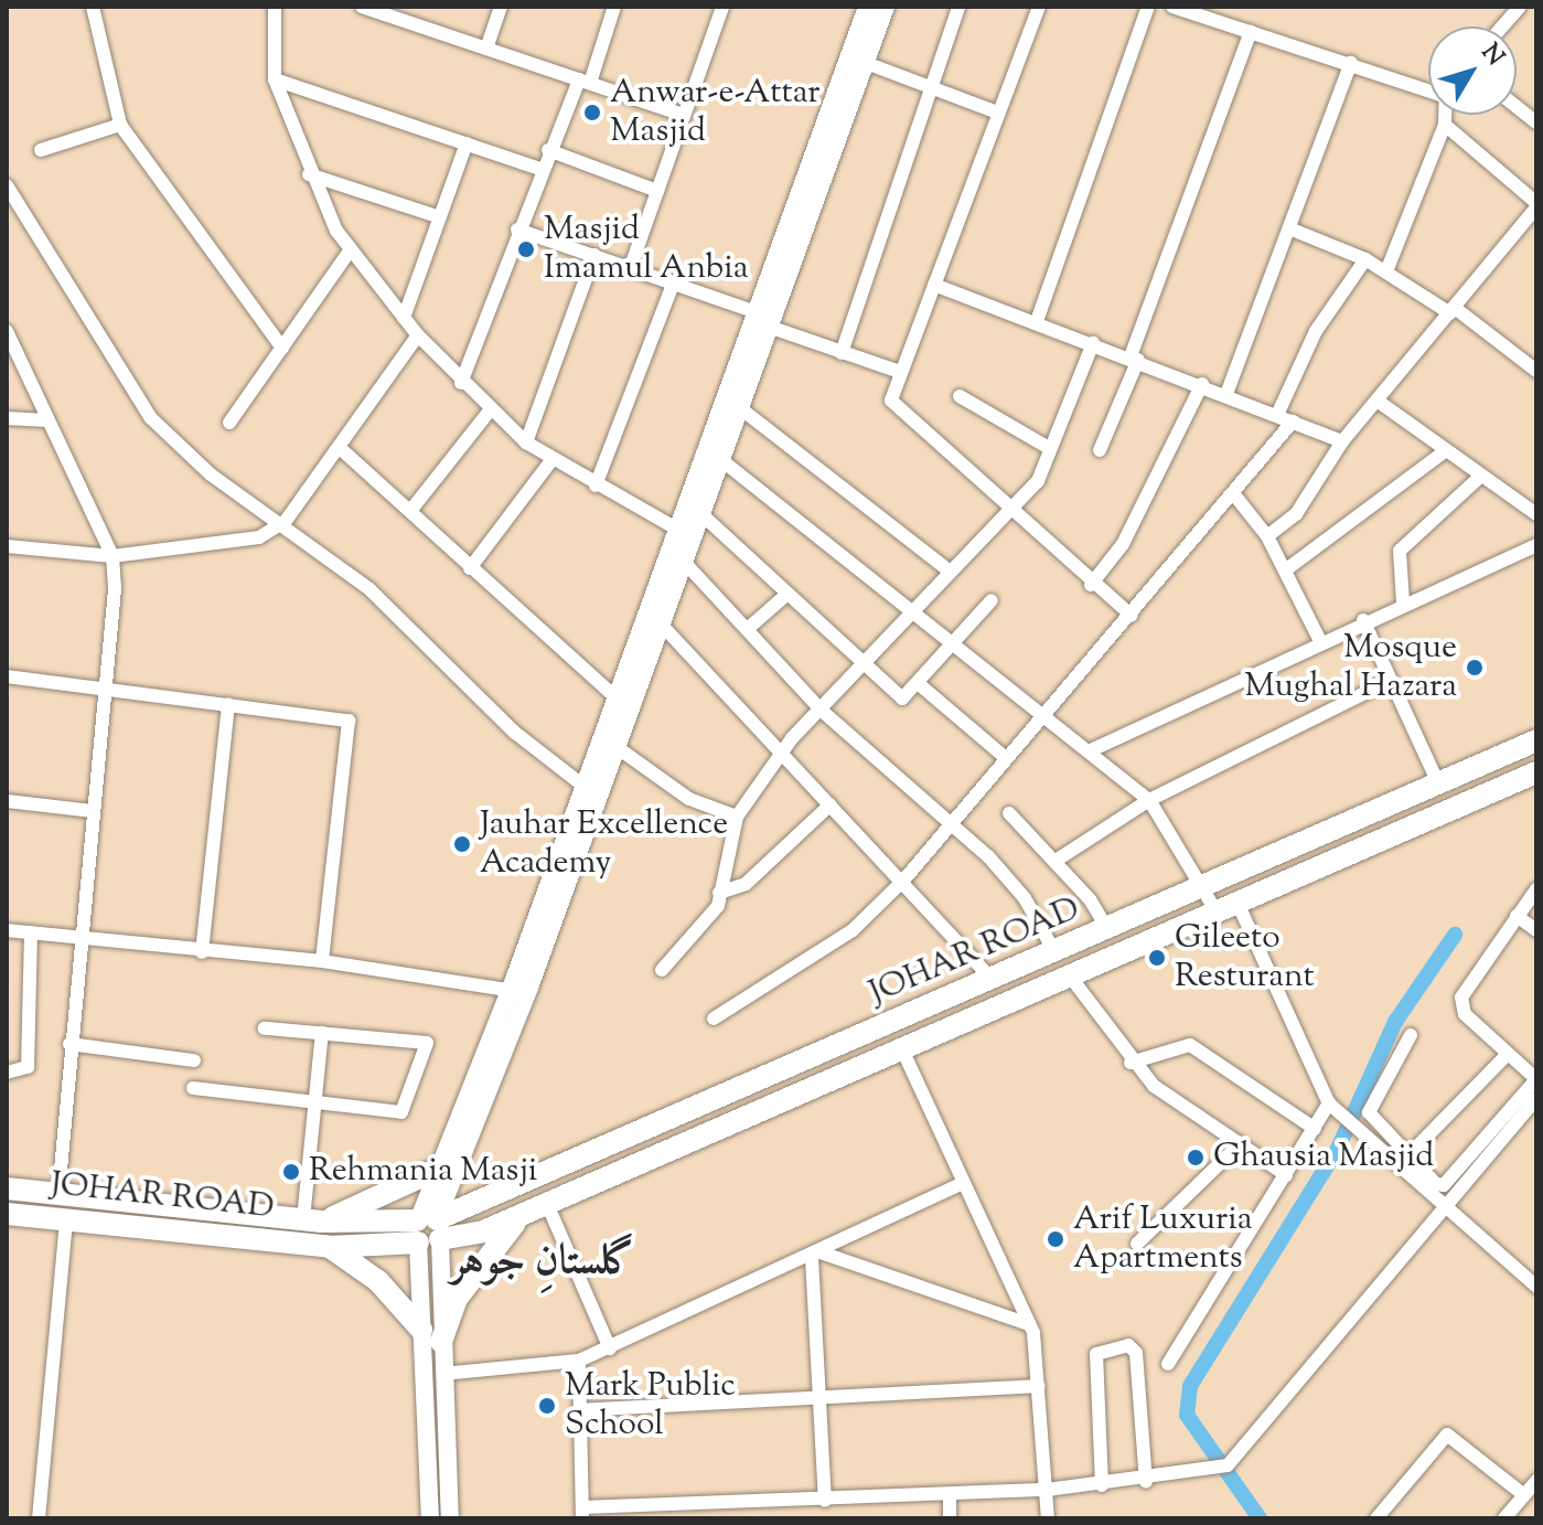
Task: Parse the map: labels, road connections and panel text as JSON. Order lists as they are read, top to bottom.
{
  "streets": {
    "main road": ["JOHAR ROAD"]
  },
  "districts": ["گلستانِ جوہر"],
  "places": [
    "Anwar-e-Attar Masjid",
    "Masjid Imamul Anbia",
    "Mosque Mughal Hazara",
    "Jauhar Excellence Academy",
    "Gileeto Resturant",
    "Ghausia Masjid",
    "Rehmania Masji",
    "Arif Luxuria Apartments",
    "Mark Public School"
  ],
  "north": "top right"
}
